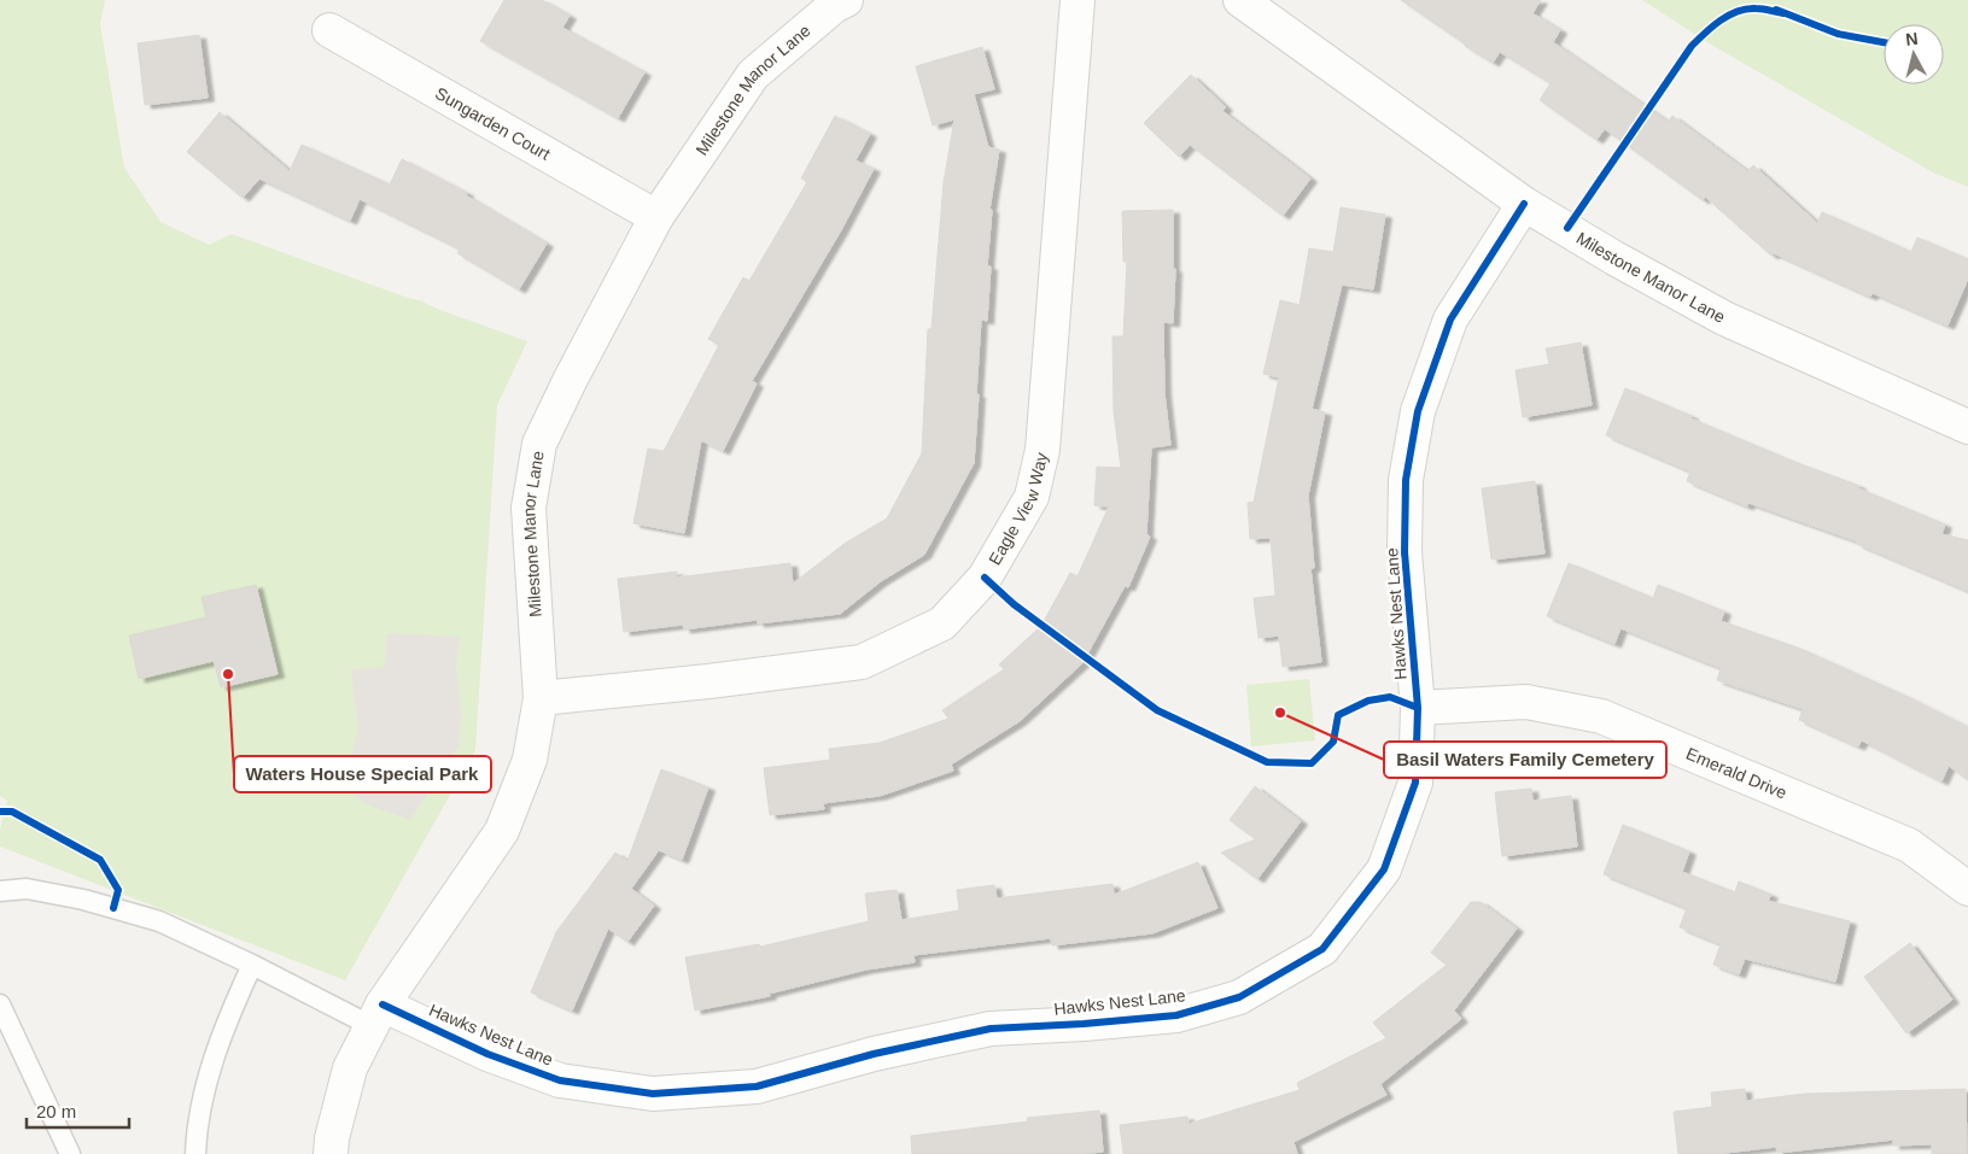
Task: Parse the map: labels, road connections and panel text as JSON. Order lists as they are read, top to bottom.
{
  "streets": {
    "street": [
      "Milestone Manor Lane",
      "Sungarden Court",
      "Eagle View Way",
      "Hawks Nest Lane",
      "Emerald Drive"
    ]
  },
  "crossings": [
    ["Milestone Manor Lane", "Sungarden Court"],
    ["Milestone Manor Lane", "Eagle View Way"],
    ["Milestone Manor Lane", "Hawks Nest Lane"],
    ["Hawks Nest Lane", "Emerald Drive"]
  ],
  "places": ["Waters House Special Park", "Basil Waters Family Cemetery"],
  "scale_bar": "20 m",
  "north": "top"
}
